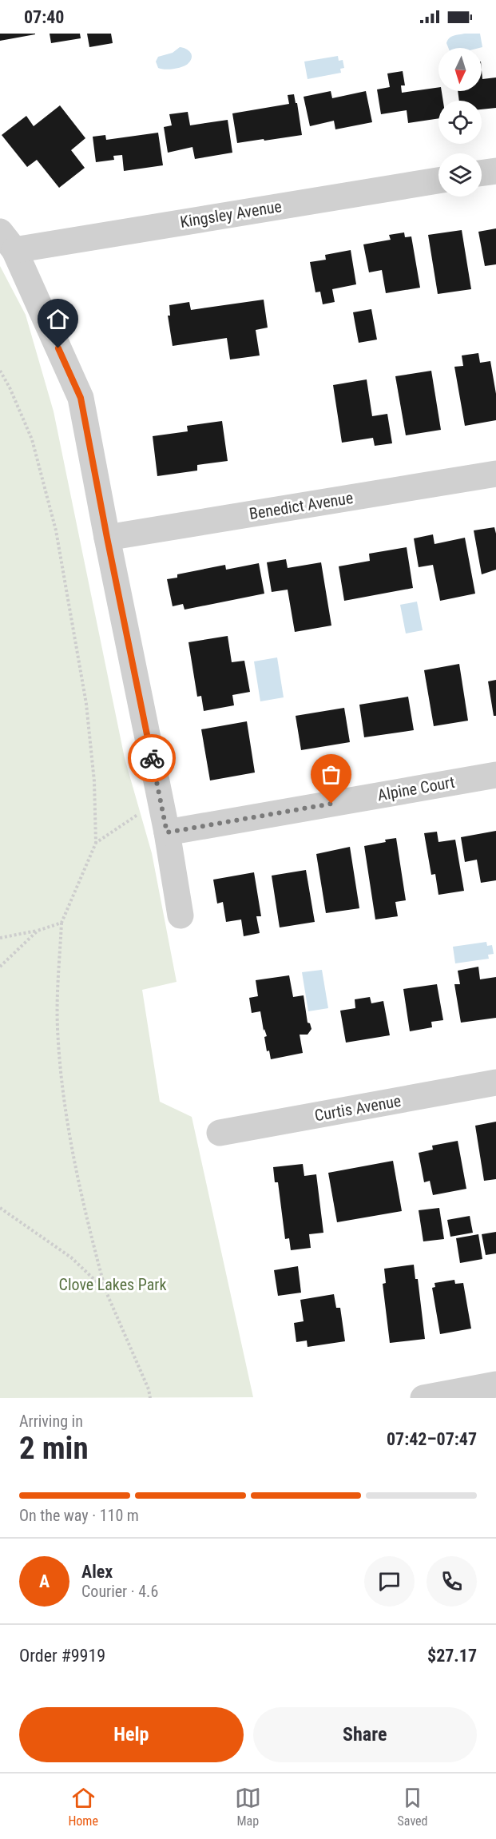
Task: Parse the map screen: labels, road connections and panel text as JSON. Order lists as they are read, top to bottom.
{
  "streets": {
    "street": [
      "Kingsley Avenue",
      "Benedict Avenue",
      "Alpine Court",
      "Curtis Avenue"
    ]
  },
  "parks": ["Clove Lakes Park"],
  "north": "bottom",
  "page": {
    "status": "07:40",
    "heading": ["2 min", "Arriving in", "07:42–07:47"],
    "panel": [
      "Alex",
      "Courier · 4.6",
      "Order #9919",
      "$27.17"
    ],
    "bar": "On the way · 110 m",
    "round": "A",
    "buttons": ["Help", "Share"],
    "tabs": ["Home", "Map", "Saved"]
  }
}
